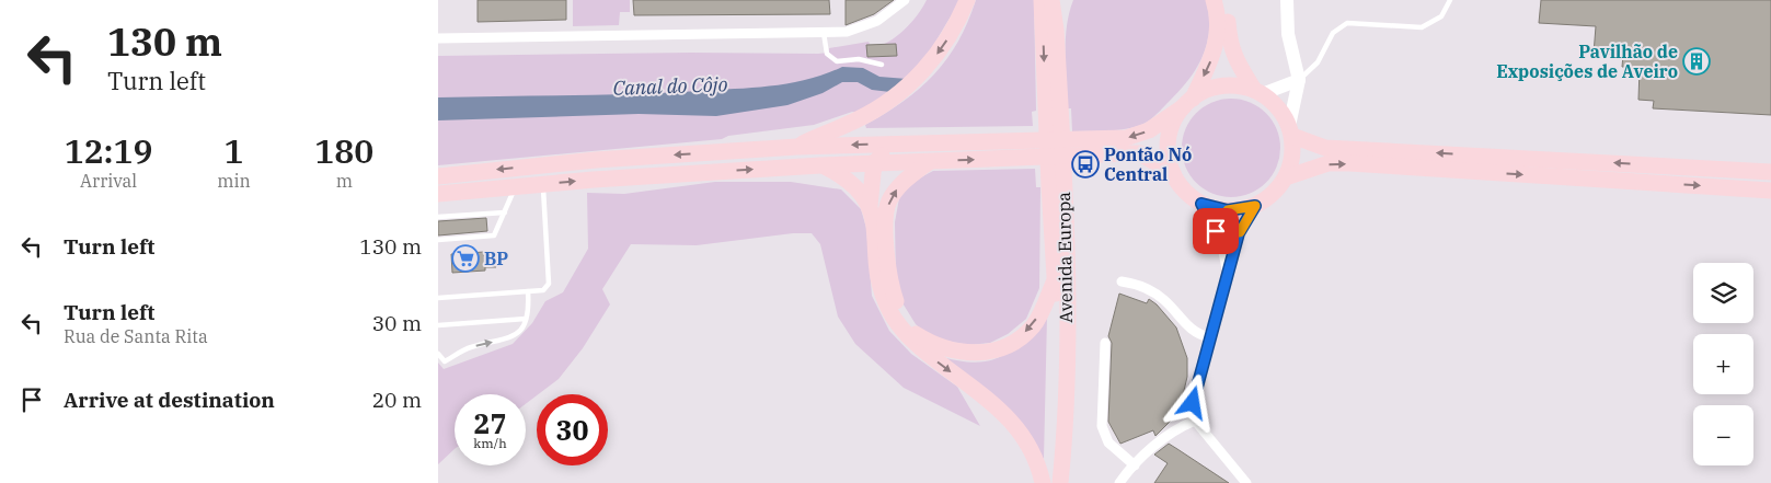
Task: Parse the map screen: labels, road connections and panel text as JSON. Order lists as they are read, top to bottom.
{
  "streets": {
    "main road": ["Avenida Europa"]
  },
  "water": ["Canal do Côjo"],
  "places": {
    "building": ["Pavilhão de Exposições de Aveiro"],
    "bus stop": ["Pontão Nó Central"],
    "supermarket": ["BP"]
  },
  "page": {
    "turn": ["130 m", "Turn left"],
    "eta": [
      "12:19",
      "Arrival",
      "1",
      "min",
      "180",
      "m"
    ],
    "list": [
      {
        "name": "Turn left",
        "value": "130 m"
      },
      {
        "name": "Turn left",
        "note": "Rua de Santa Rita",
        "value": "30 m"
      },
      {
        "name": "Arrive at destination",
        "value": "20 m"
      }
    ],
    "map_buttons": ["+", "−"],
    "speed": "27 km/h",
    "limit": "30"
  }
}
